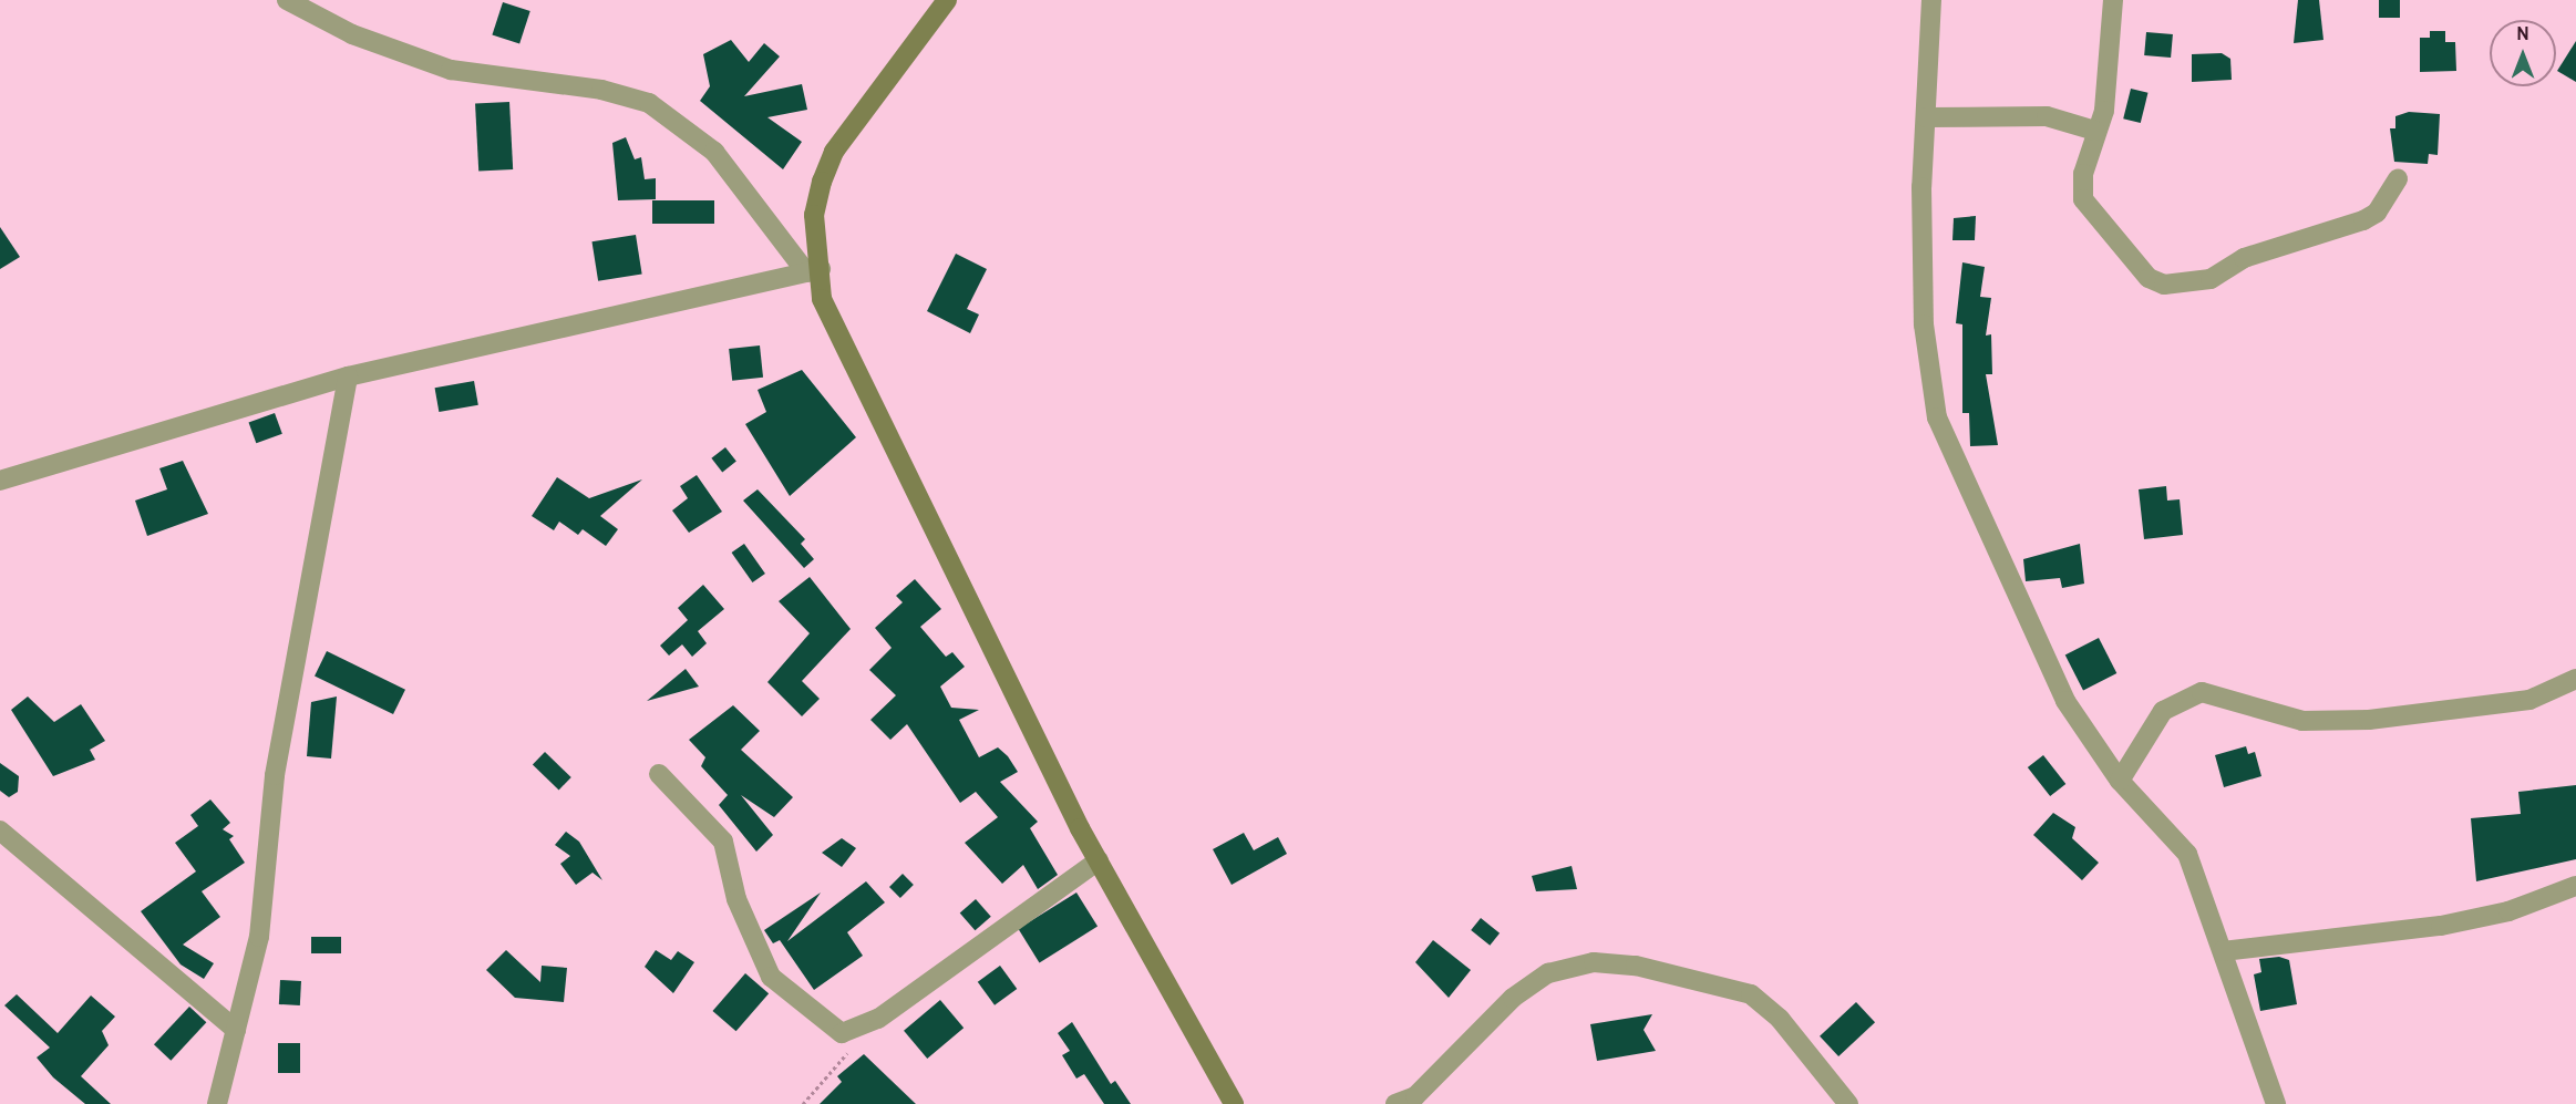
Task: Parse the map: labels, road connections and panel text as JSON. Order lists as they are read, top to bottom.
{
  "north": "top"
}
